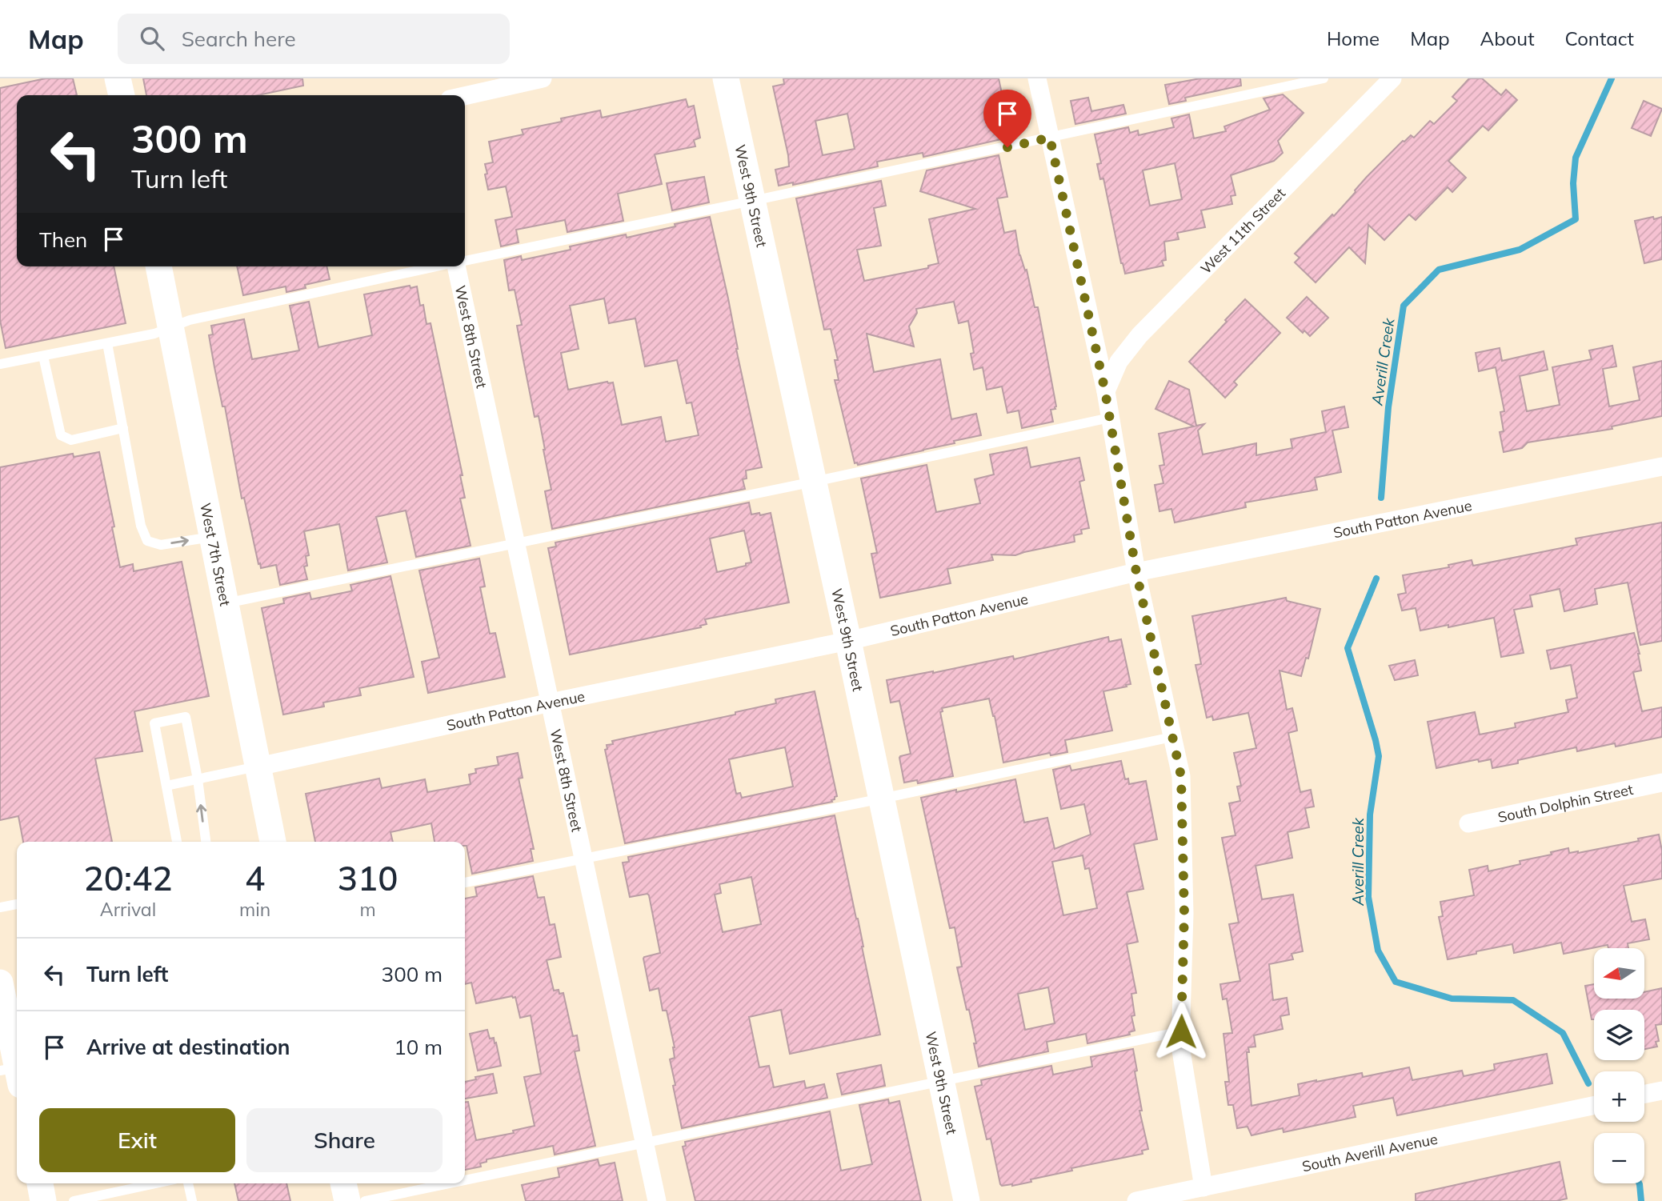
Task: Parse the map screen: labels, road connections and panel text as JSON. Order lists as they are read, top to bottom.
{
  "streets": {
    "main road": ["West 9th Street", "West 7th Street"],
    "street": [
      "West 11th Street",
      "West 8th Street",
      "South Patton Avenue",
      "South Dolphin Street",
      "South Averill Avenue"
    ]
  },
  "crossings": [
    ["West 9th Street", "South Patton Avenue"],
    ["West 8th Street", "South Patton Avenue"],
    ["South Patton Avenue", "West 7th Street"]
  ],
  "water": ["Averill Creek"],
  "north": "left",
  "page": {
    "header": "Map",
    "search": "Search here",
    "nav": [
      "Home",
      "Map",
      "About",
      "Contact"
    ],
    "turn": ["300 m", "Turn left"],
    "then": "Then",
    "eta": [
      "20:42",
      "Arrival",
      "4",
      "min",
      "310",
      "m"
    ],
    "list": [
      {
        "name": "Turn left",
        "value": "300 m"
      },
      {
        "name": "Arrive at destination",
        "value": "10 m"
      }
    ],
    "map_buttons": ["+", "−"],
    "buttons": ["Exit", "Share"]
  }
}
